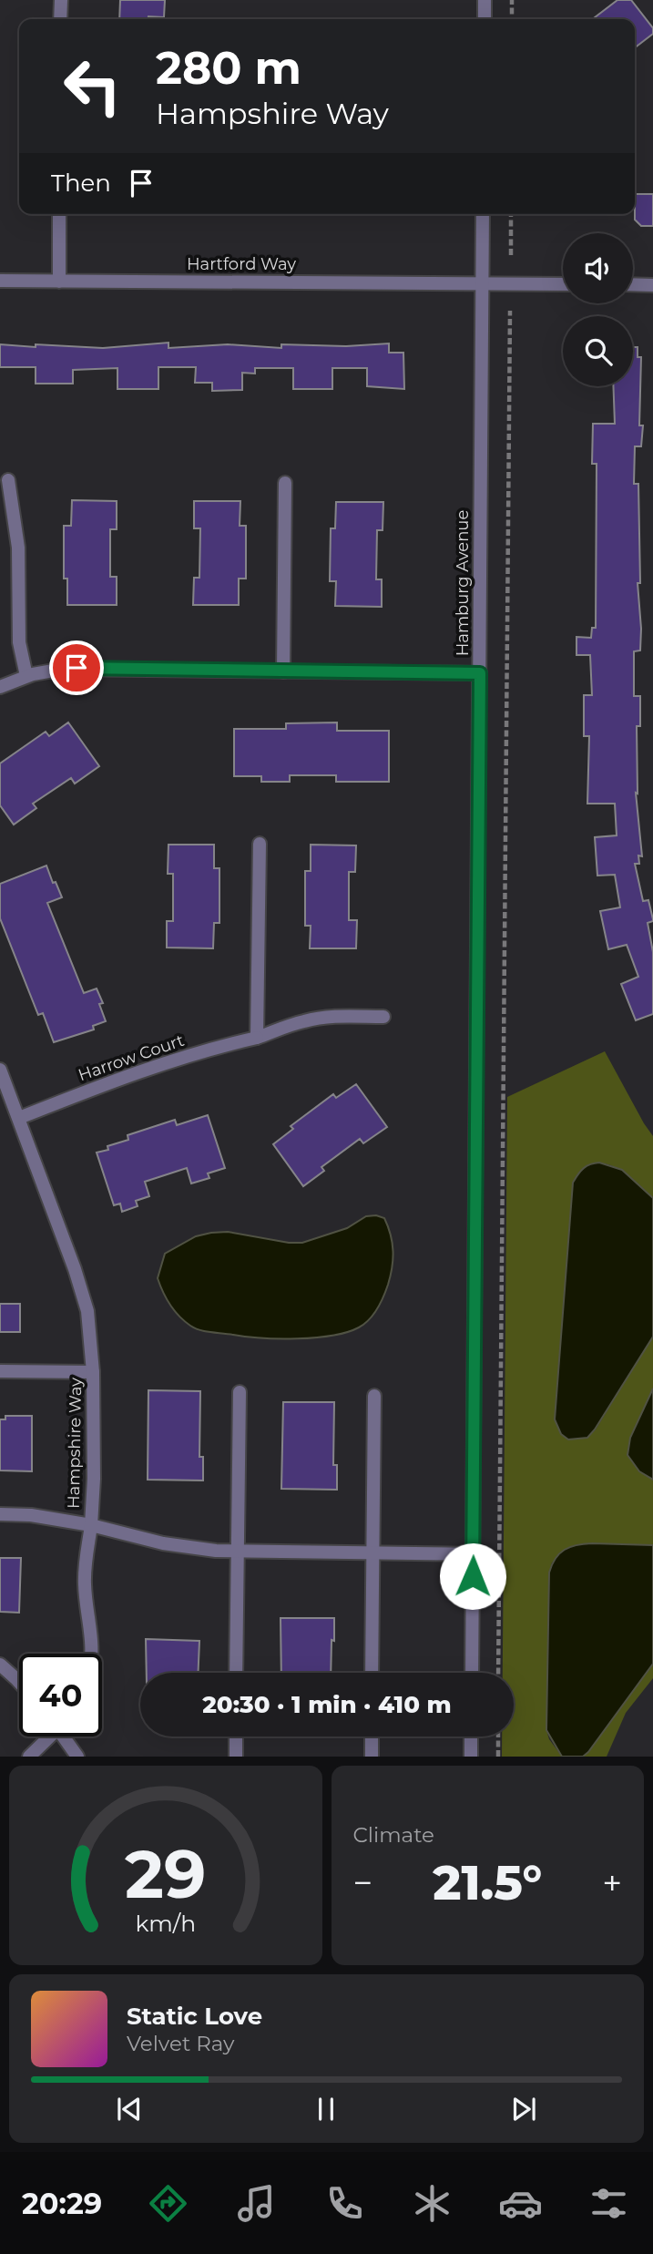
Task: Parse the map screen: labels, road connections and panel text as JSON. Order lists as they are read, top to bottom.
{
  "streets": {
    "street": [
      "Hartford Way",
      "Hamburg Avenue",
      "Harrow Court",
      "Hampshire Way"
    ]
  },
  "crossings": [
    ["Hartford Way", "Hamburg Avenue"],
    ["Hamburg Avenue", "Hampshire Way"],
    ["Harrow Court", "Hampshire Way"]
  ],
  "page": {
    "turn": ["280 m", "Hampshire Way"],
    "then": "Then",
    "limit": "40",
    "trip": "20:30 · 1 min · 410 m",
    "tile": "Climate",
    "heat": ["−", "21.5°", "+"],
    "song": ["Static Love", "Velvet Ray"],
    "tabs": "20:29",
    "gauge": ["29", "km/h"]
  }
}
